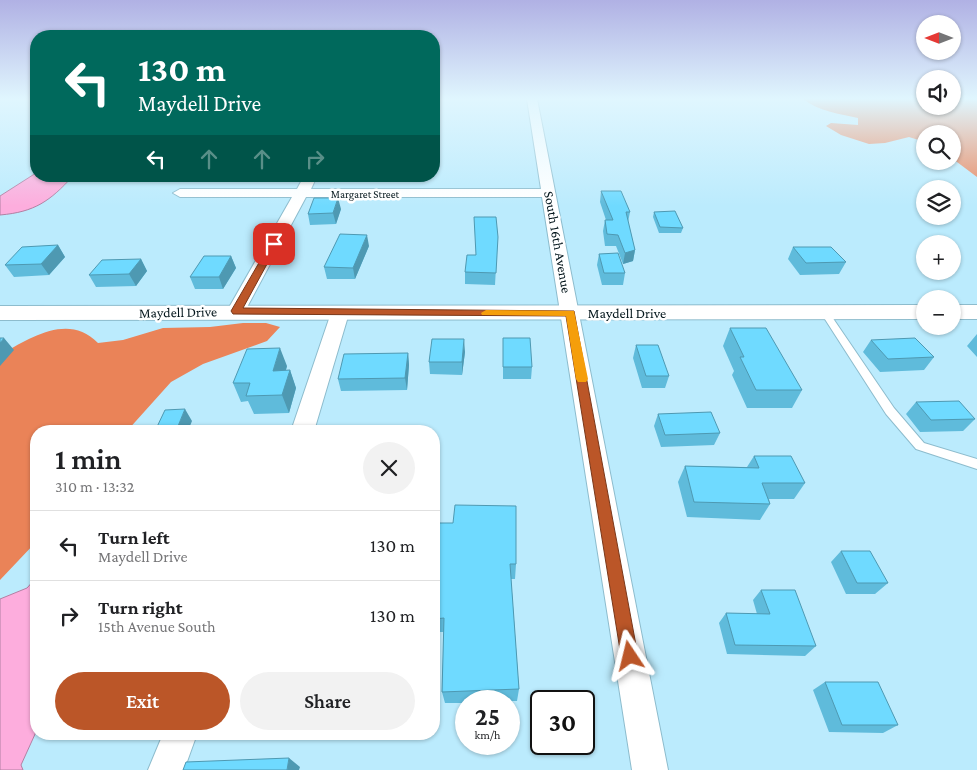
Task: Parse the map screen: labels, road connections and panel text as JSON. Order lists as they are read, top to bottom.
{
  "streets": {
    "street": ["Margaret Street", "South 16th Avenue", "Maydell Drive"]
  },
  "crossings": [
    ["Margaret Street", "South 16th Avenue"],
    ["South 16th Avenue", "Maydell Drive"]
  ],
  "north": "left",
  "page": {
    "map_buttons": ["+", "−"],
    "turn": ["130 m", "Maydell Drive"],
    "heading": ["1 min", "310 m · 13:32"],
    "list": [
      {
        "name": "Turn left",
        "note": "Maydell Drive",
        "value": "130 m"
      },
      {
        "name": "Turn right",
        "note": "15th Avenue South",
        "value": "130 m"
      }
    ],
    "buttons": ["Exit", "Share"],
    "speed": "25 km/h",
    "limit": "30"
  }
}
